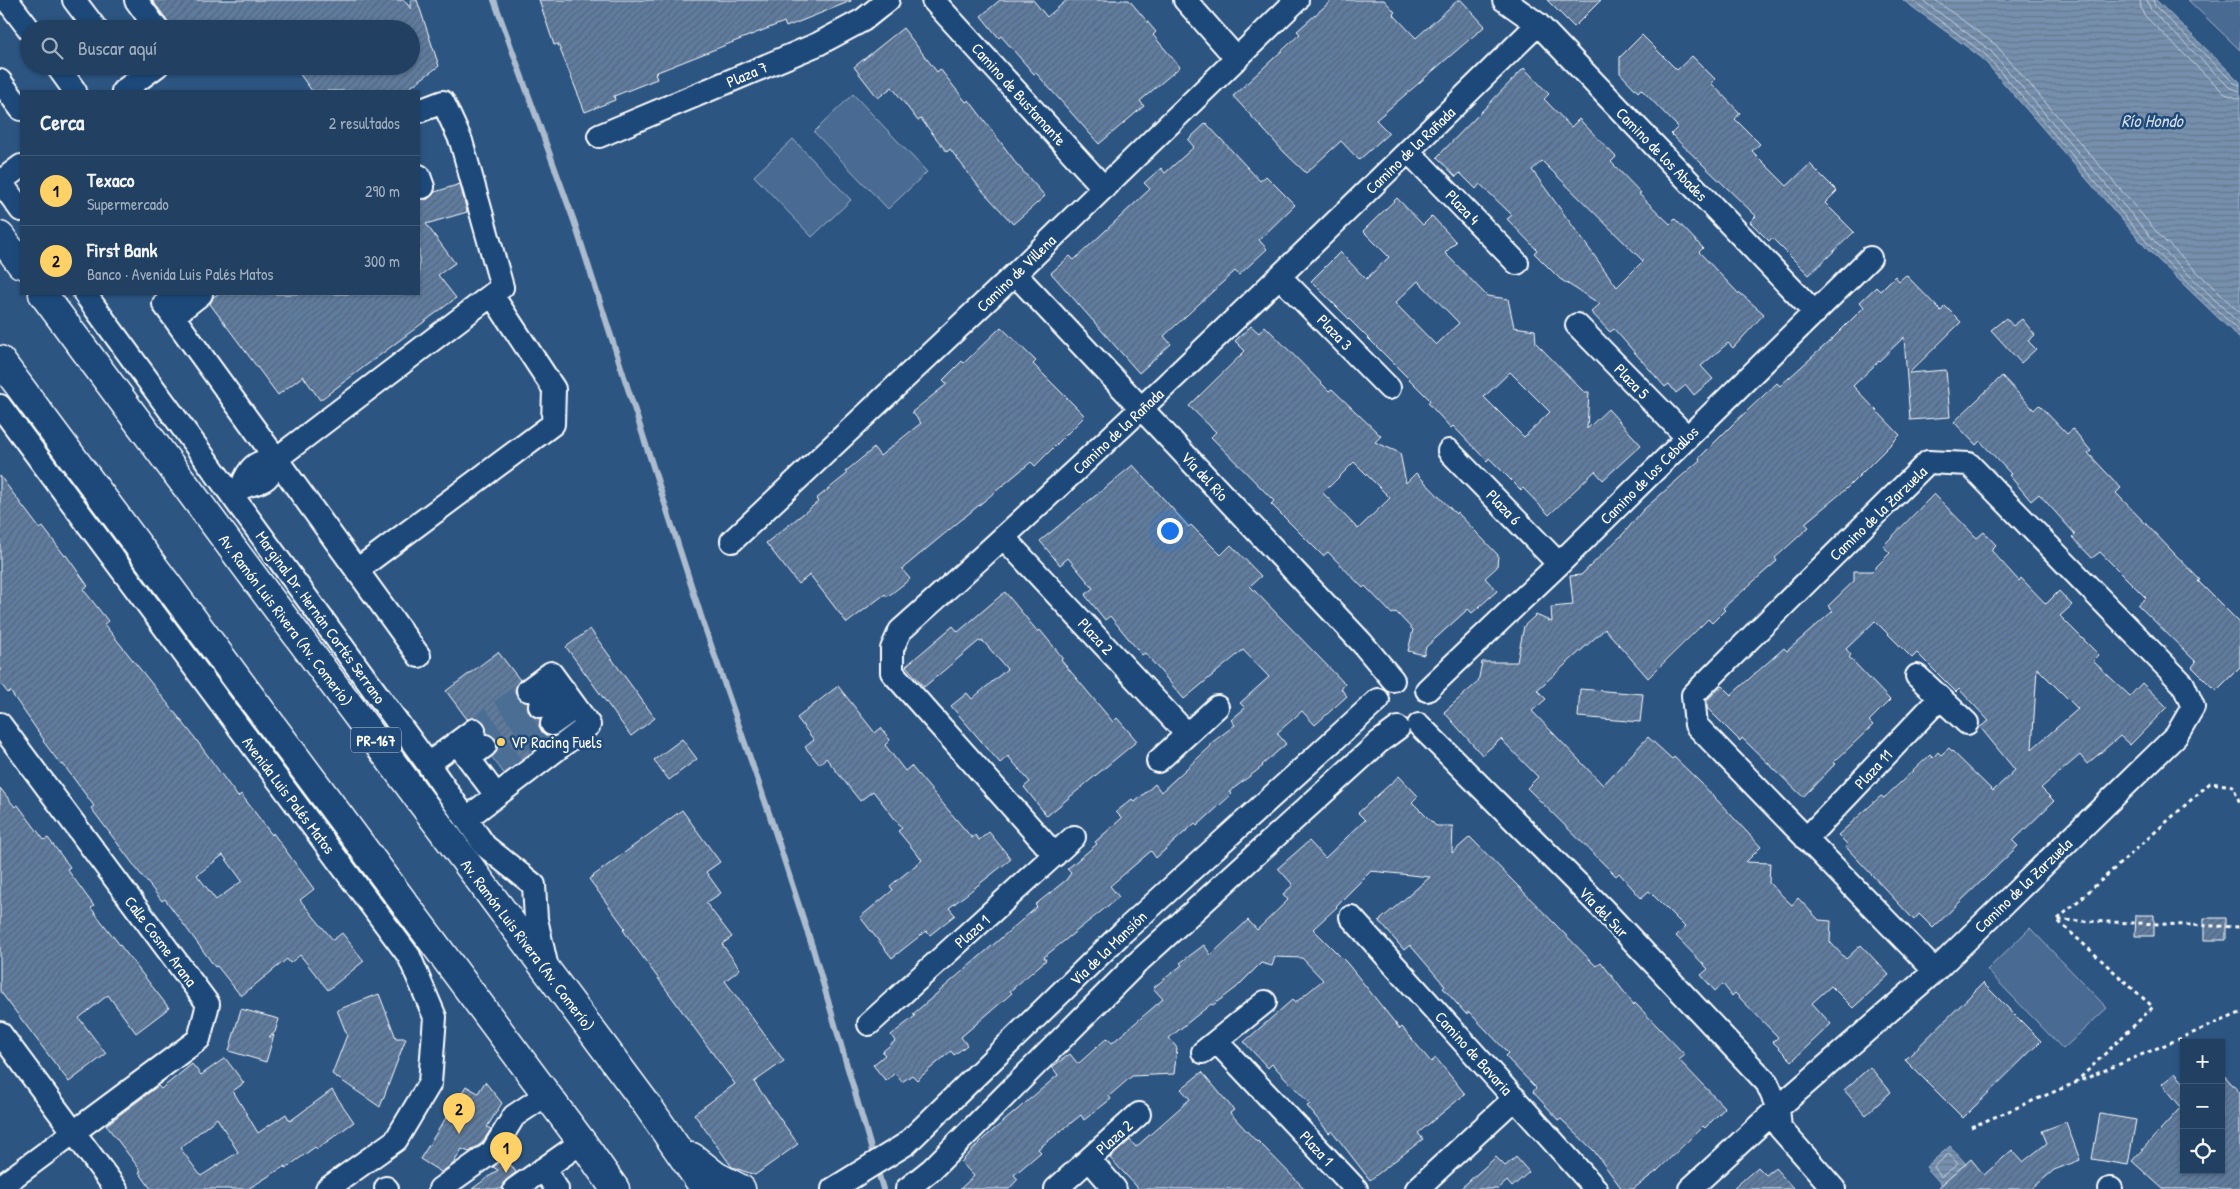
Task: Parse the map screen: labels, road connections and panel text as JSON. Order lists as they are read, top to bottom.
{
  "streets": {
    "main road": ["Av. Ramón Luis Rivera (Av. Comerío)", "PR-167"],
    "street": [
      "Plaza 7",
      "Camino de Bustamante",
      "Camino de la Rañada",
      "Camino de los Abades",
      "Plaza 4",
      "Camino de Villena",
      "Plaza 3",
      "Plaza 5",
      "Camino de los Ceballos",
      "Vía del Río",
      "Plaza 6",
      "Camino de la Zarzuela",
      "Marginal Dr. Hernán Cortés Serrano",
      "Plaza 2",
      "Plaza 11",
      "Avenida Luis Palés Matos",
      "Vía del Sur",
      "Plaza 1",
      "Calle Cosme Arana",
      "Vía de la Mansión",
      "Camino de Bavaria"
    ]
  },
  "crossings": [
    ["Camino de Bustamante", "Camino de Villena"],
    ["Camino de la Rañada", "Camino de los Abades"],
    ["Camino de la Rañada", "Plaza 4"],
    ["Camino de la Rañada", "Plaza 3"],
    ["Camino de la Rañada", "Vía del Río"],
    ["Camino de la Rañada", "Plaza 2"],
    ["Camino de la Rañada", "Plaza 1"],
    ["Camino de los Abades", "Camino de los Ceballos"],
    ["Camino de Villena", "Vía del Río"],
    ["Plaza 5", "Camino de los Ceballos"],
    ["Camino de los Ceballos", "Vía del Río"],
    ["Camino de los Ceballos", "Plaza 6"],
    ["Camino de los Ceballos", "Vía del Sur"],
    ["Camino de los Ceballos", "Vía de la Mansión"],
    ["Vía del Río", "Vía del Sur"],
    ["Vía del Río", "Vía de la Mansión"],
    ["Camino de la Zarzuela", "Plaza 11"],
    ["Camino de la Zarzuela", "Vía del Sur"],
    ["Marginal Dr. Hernán Cortés Serrano", "Av. Ramón Luis Rivera (Av. Comerío)"],
    ["Vía del Sur", "Vía de la Mansión"]
  ],
  "water": ["Río Hondo"],
  "places": ["VP Racing Fuels"],
  "page": {
    "search": "Buscar aquí",
    "heading": ["Cerca", "2 resultados"],
    "list": [
      {
        "mark": "1",
        "name": "Texaco",
        "note": "Supermercado",
        "value": "290 m"
      },
      {
        "mark": "2",
        "name": "First Bank",
        "note": "Banco · Avenida Luis Palés Matos",
        "value": "300 m"
      }
    ],
    "map_buttons": ["+", "−"],
    "pins": ["2", "1"]
  }
}
